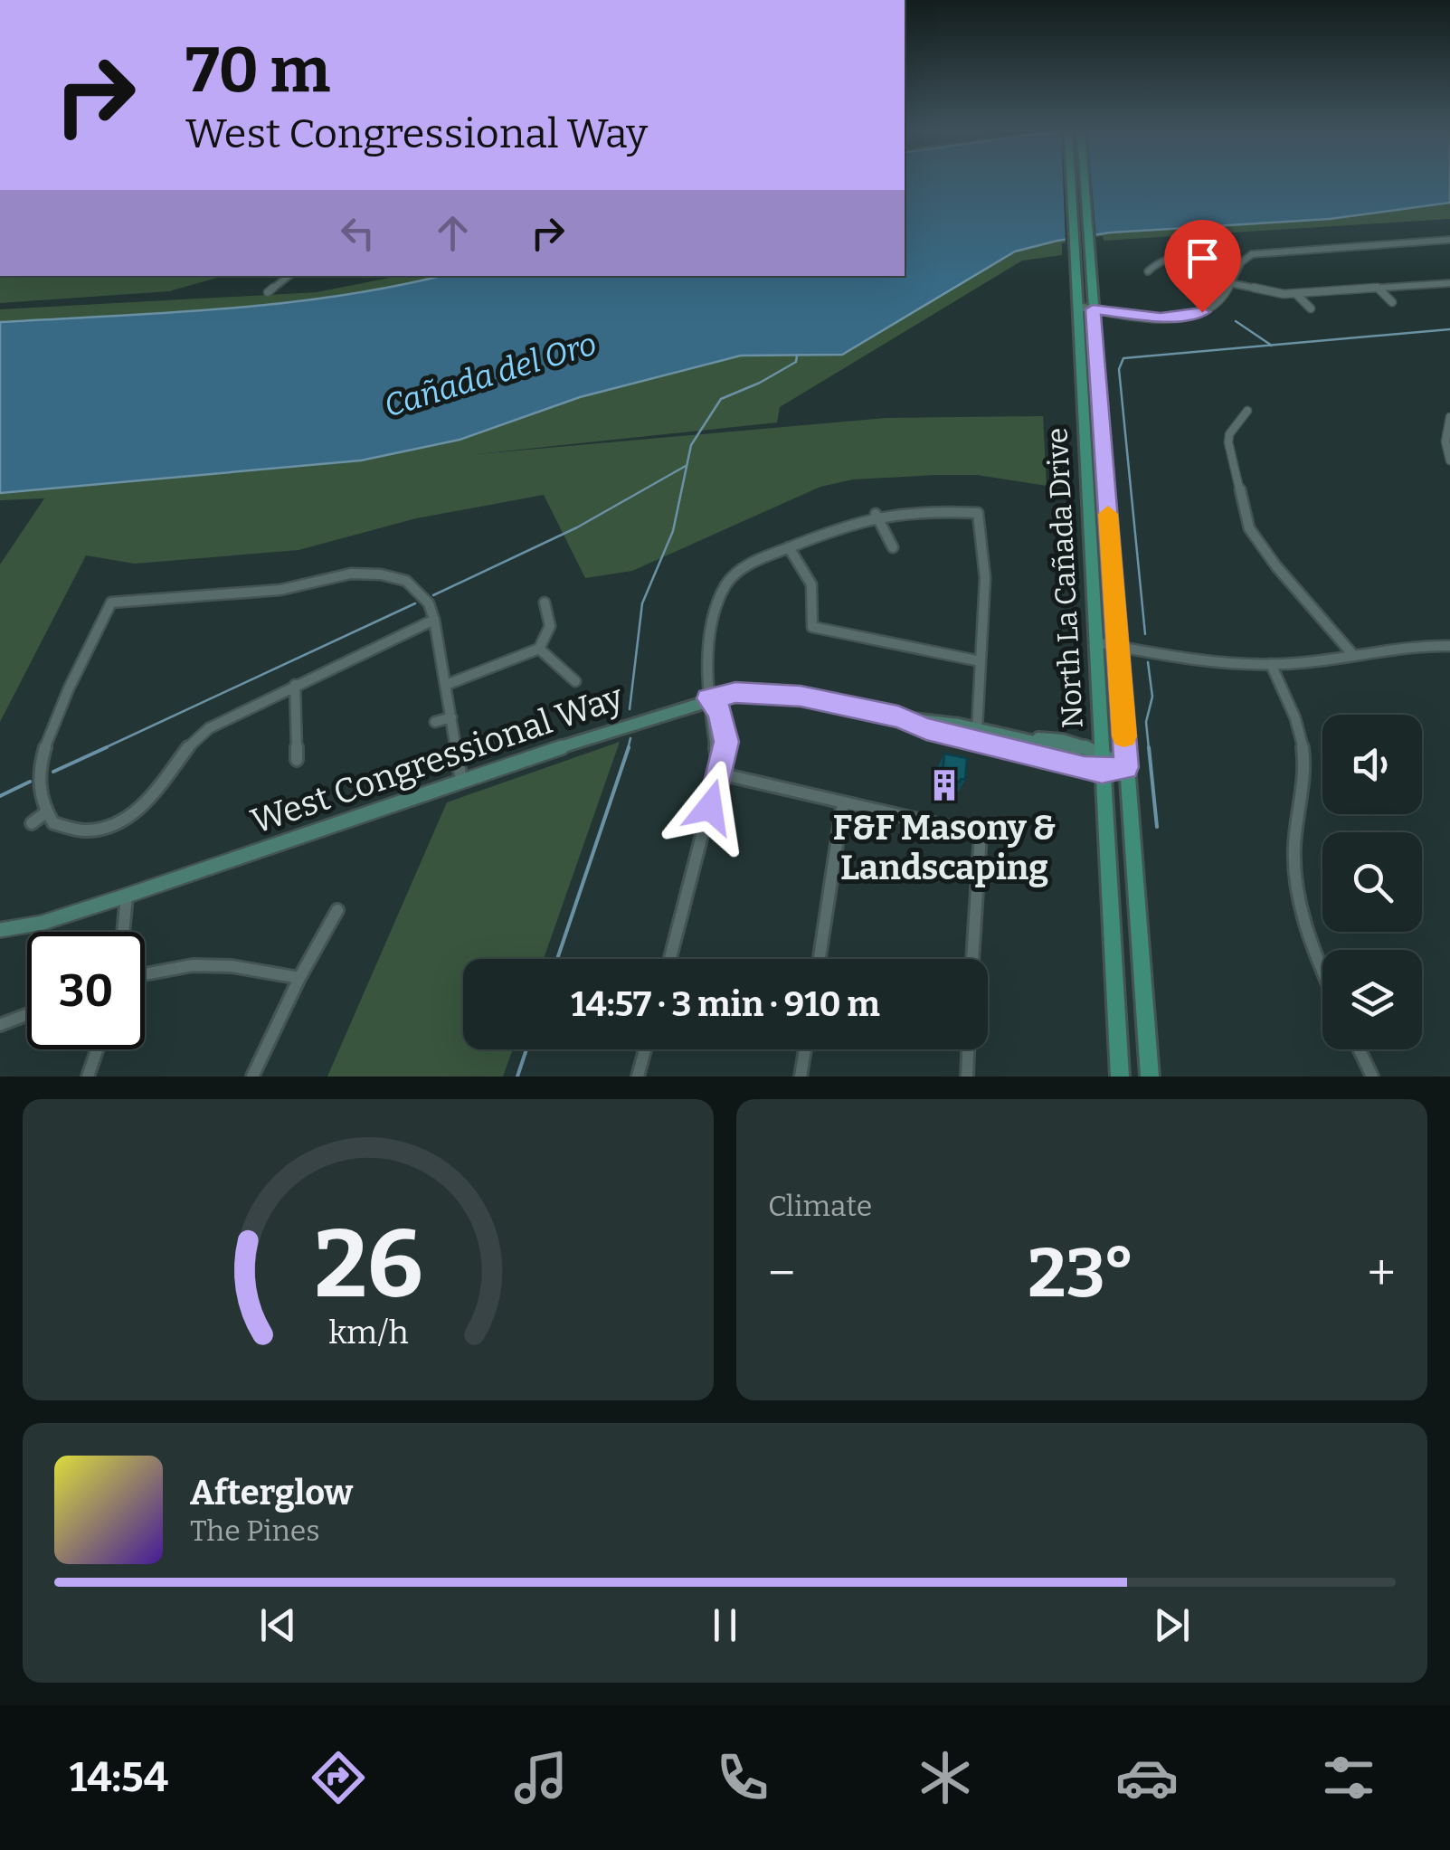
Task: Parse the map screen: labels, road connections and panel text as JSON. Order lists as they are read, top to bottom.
{
  "streets": {
    "main road": ["North La Cañada Drive"],
    "street": ["West Congressional Way"]
  },
  "crossings": [
    ["North La Cañada Drive", "West Congressional Way"]
  ],
  "water": ["Cañada del Oro"],
  "places": {
    "building": ["F&F Masony & Landscaping"]
  },
  "page": {
    "turn": ["70 m", "West Congressional Way"],
    "limit": "30",
    "trip": "14:57 · 3 min · 910 m",
    "tile": "Climate",
    "heat": ["−", "23°", "+"],
    "song": ["Afterglow", "The Pines"],
    "tabs": "14:54",
    "gauge": ["26", "km/h"]
  }
}
